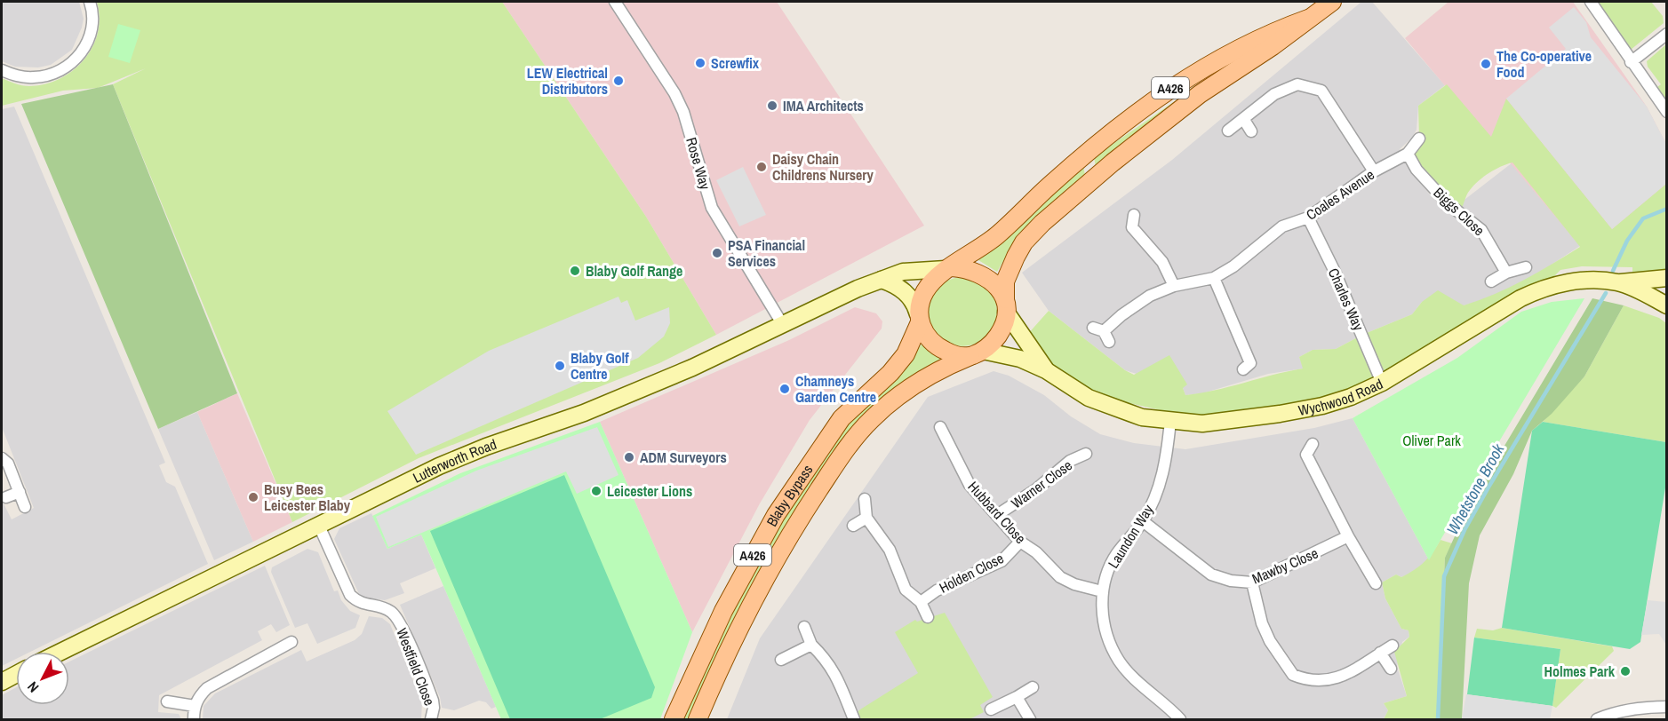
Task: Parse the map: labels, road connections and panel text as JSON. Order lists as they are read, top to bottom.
{
  "streets": {
    "main road": ["A426", "Blaby Bypass"],
    "street": [
      "Rose Way",
      "Coales Avenue",
      "Biggs Close",
      "Charles Way",
      "Wychwood Road",
      "Lutterworth Road",
      "Warner Close",
      "Hubbard Close",
      "Laundon Way",
      "Mawby Close",
      "Holden Close",
      "Westfield Close"
    ]
  },
  "crossings": [
    ["A426", "Wychwood Road"],
    ["A426", "Lutterworth Road"],
    ["A426", "Blaby Bypass"],
    ["Rose Way", "Lutterworth Road"],
    ["Coales Avenue", "Biggs Close"],
    ["Coales Avenue", "Charles Way"],
    ["Charles Way", "Wychwood Road"],
    ["Wychwood Road", "Lutterworth Road"],
    ["Wychwood Road", "Blaby Bypass"],
    ["Wychwood Road", "Laundon Way"],
    ["Lutterworth Road", "Blaby Bypass"],
    ["Lutterworth Road", "Westfield Close"],
    ["Warner Close", "Hubbard Close"],
    ["Hubbard Close", "Laundon Way"],
    ["Hubbard Close", "Holden Close"],
    ["Laundon Way", "Mawby Close"]
  ],
  "water": ["Whetstone Brook"],
  "parks": ["Oliver Park"],
  "places": [
    "Screwfix",
    "The Co-operative Food",
    "LEW Electrical Distributors",
    "IMA Architects",
    "Daisy Chain Childrens Nursery",
    "PSA Financial Services",
    "Blaby Golf Range",
    "Blaby Golf Centre",
    "Chamneys Garden Centre",
    "ADM Surveyors",
    "Leicester Lions",
    "Busy Bees Leicester Blaby",
    "Holmes Park"
  ],
  "north": "bottom left"
}
